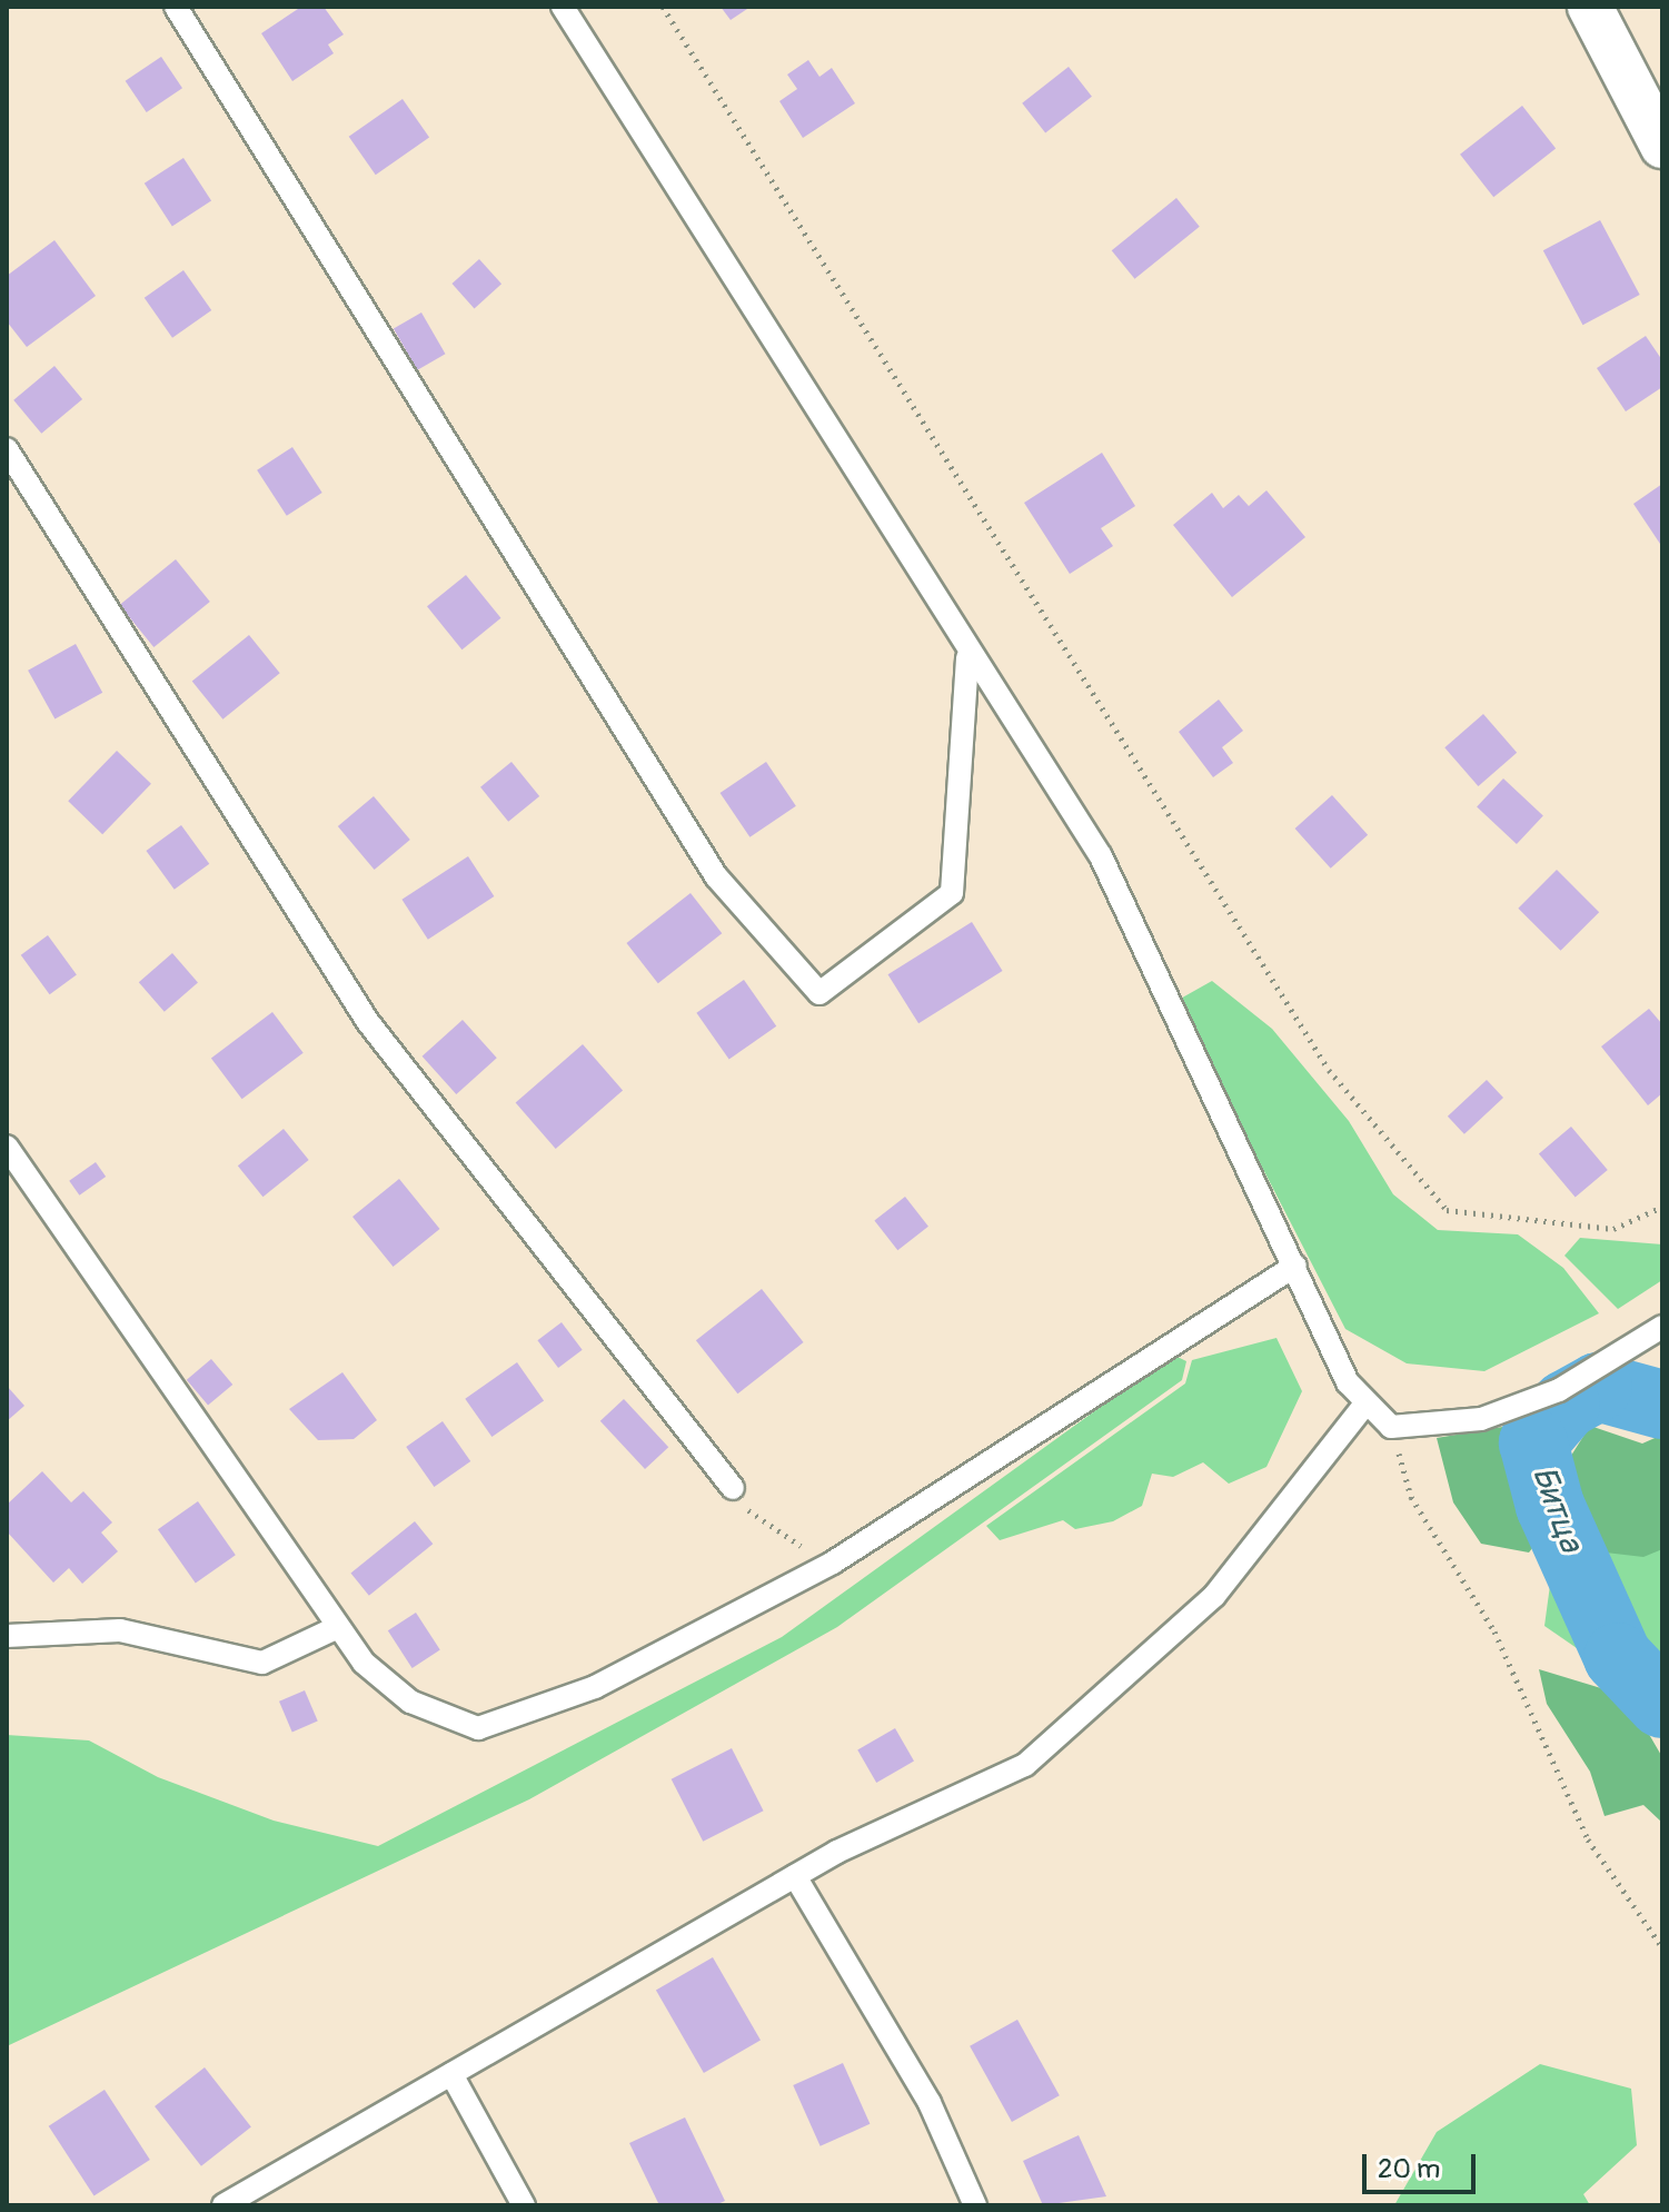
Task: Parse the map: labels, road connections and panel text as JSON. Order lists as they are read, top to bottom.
{
  "water": ["Битца"],
  "scale_bar": "20 m"
}
